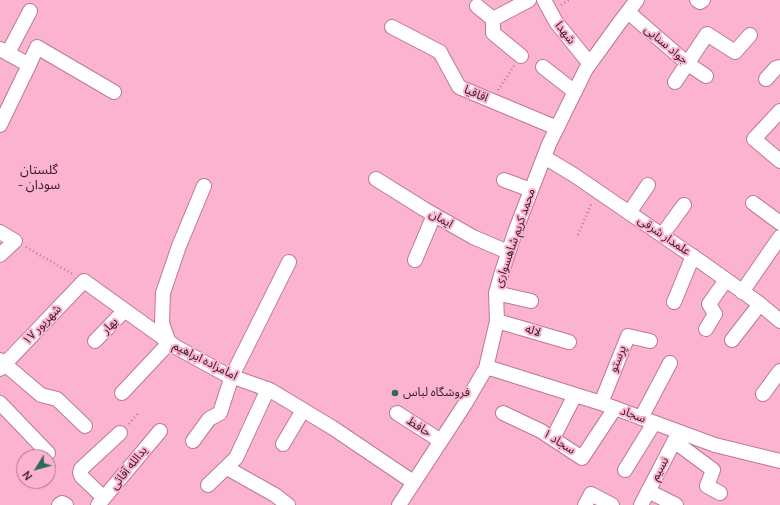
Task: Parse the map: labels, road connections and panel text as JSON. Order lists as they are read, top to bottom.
{
  "streets": {
    "street": [
      "شهدا",
      "جواد سنایی",
      "اقاقیا",
      "ایمان",
      "علمدار شرقی",
      "محمد کریم شاهسواری",
      "۱۷ شهریور",
      "بهار",
      "لاله",
      "پرستو",
      "امامزاده ابراهیم",
      "سجاد",
      "حافظ",
      "سجاد ۱",
      "یدالله آقائی",
      "نسیم"
    ]
  },
  "crossings": [
    ["شهدا", "محمد کریم شاهسواری"],
    ["جواد سنایی", "محمد کریم شاهسواری"],
    ["اقاقیا", "محمد کریم شاهسواری"],
    ["ایمان", "محمد کریم شاهسواری"],
    ["علمدار شرقی", "محمد کریم شاهسواری"],
    ["محمد کریم شاهسواری", "لاله"],
    ["محمد کریم شاهسواری", "امامزاده ابراهیم"],
    ["محمد کریم شاهسواری", "سجاد"],
    ["محمد کریم شاهسواری", "حافظ"],
    ["۱۷ شهریور", "امامزاده ابراهیم"],
    ["بهار", "امامزاده ابراهیم"],
    ["پرستو", "سجاد"],
    ["سجاد", "سجاد ۱"],
    ["سجاد", "نسیم"]
  ],
  "districts": ["گلستان - سودان"],
  "places": ["فروشگاه لباس"],
  "north": "bottom left"
}
